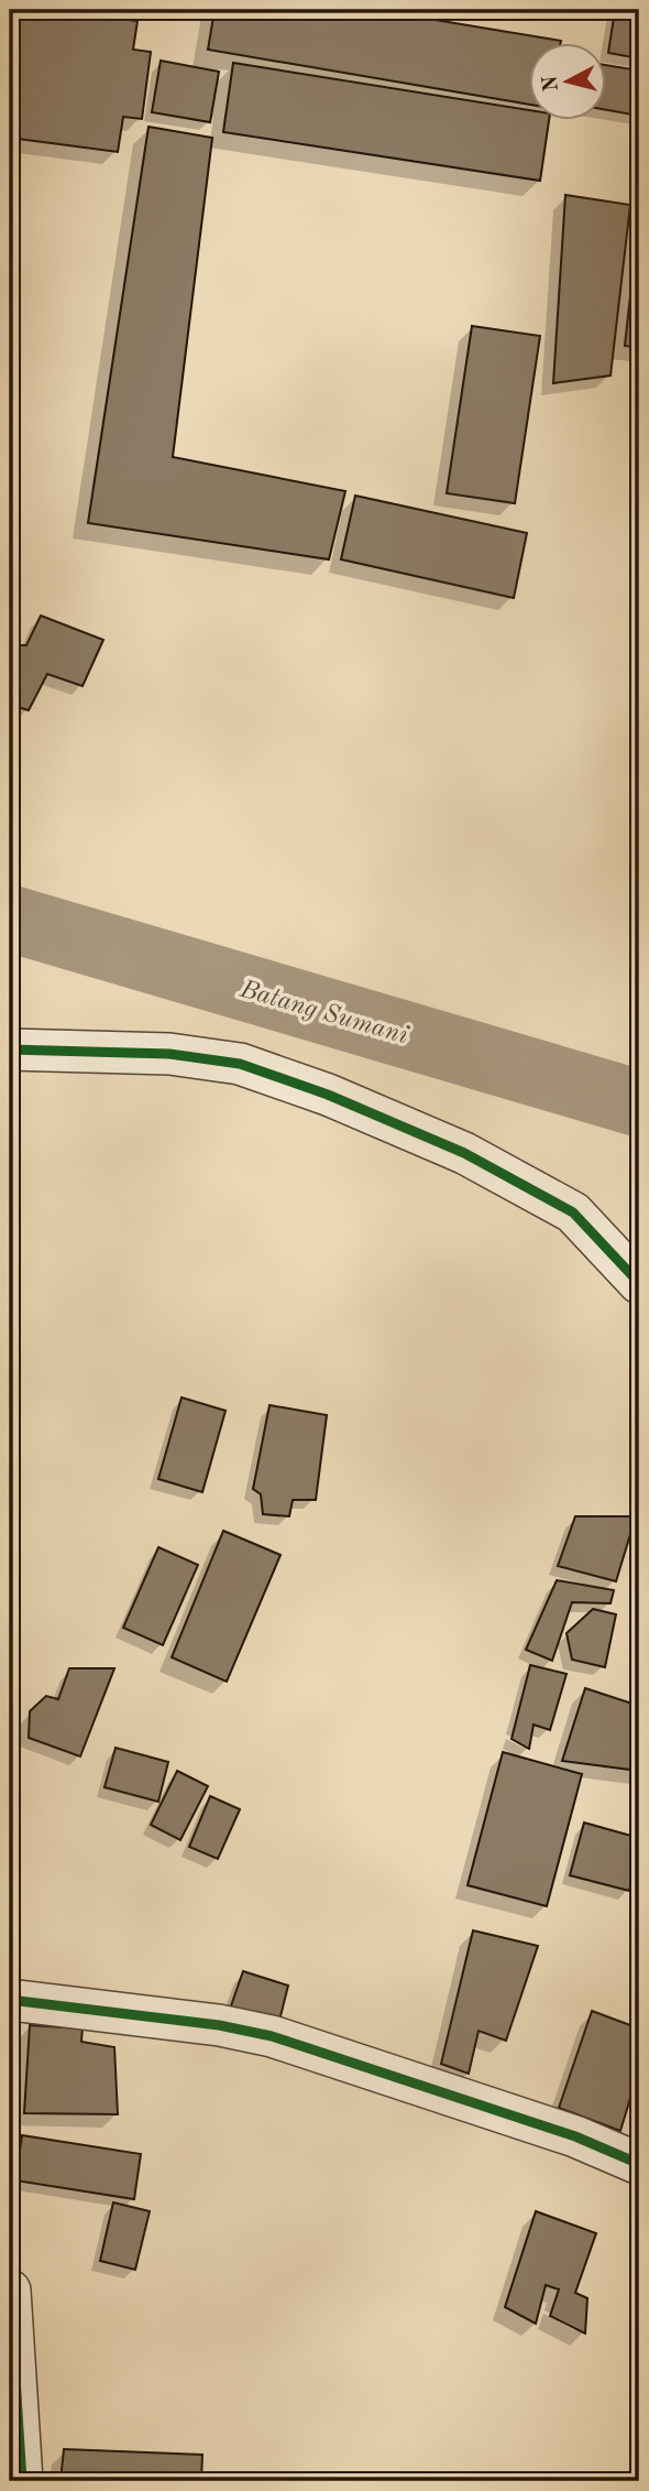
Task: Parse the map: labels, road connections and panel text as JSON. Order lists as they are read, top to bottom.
{
  "water": ["Batang Sumani"],
  "north": "left"
}
